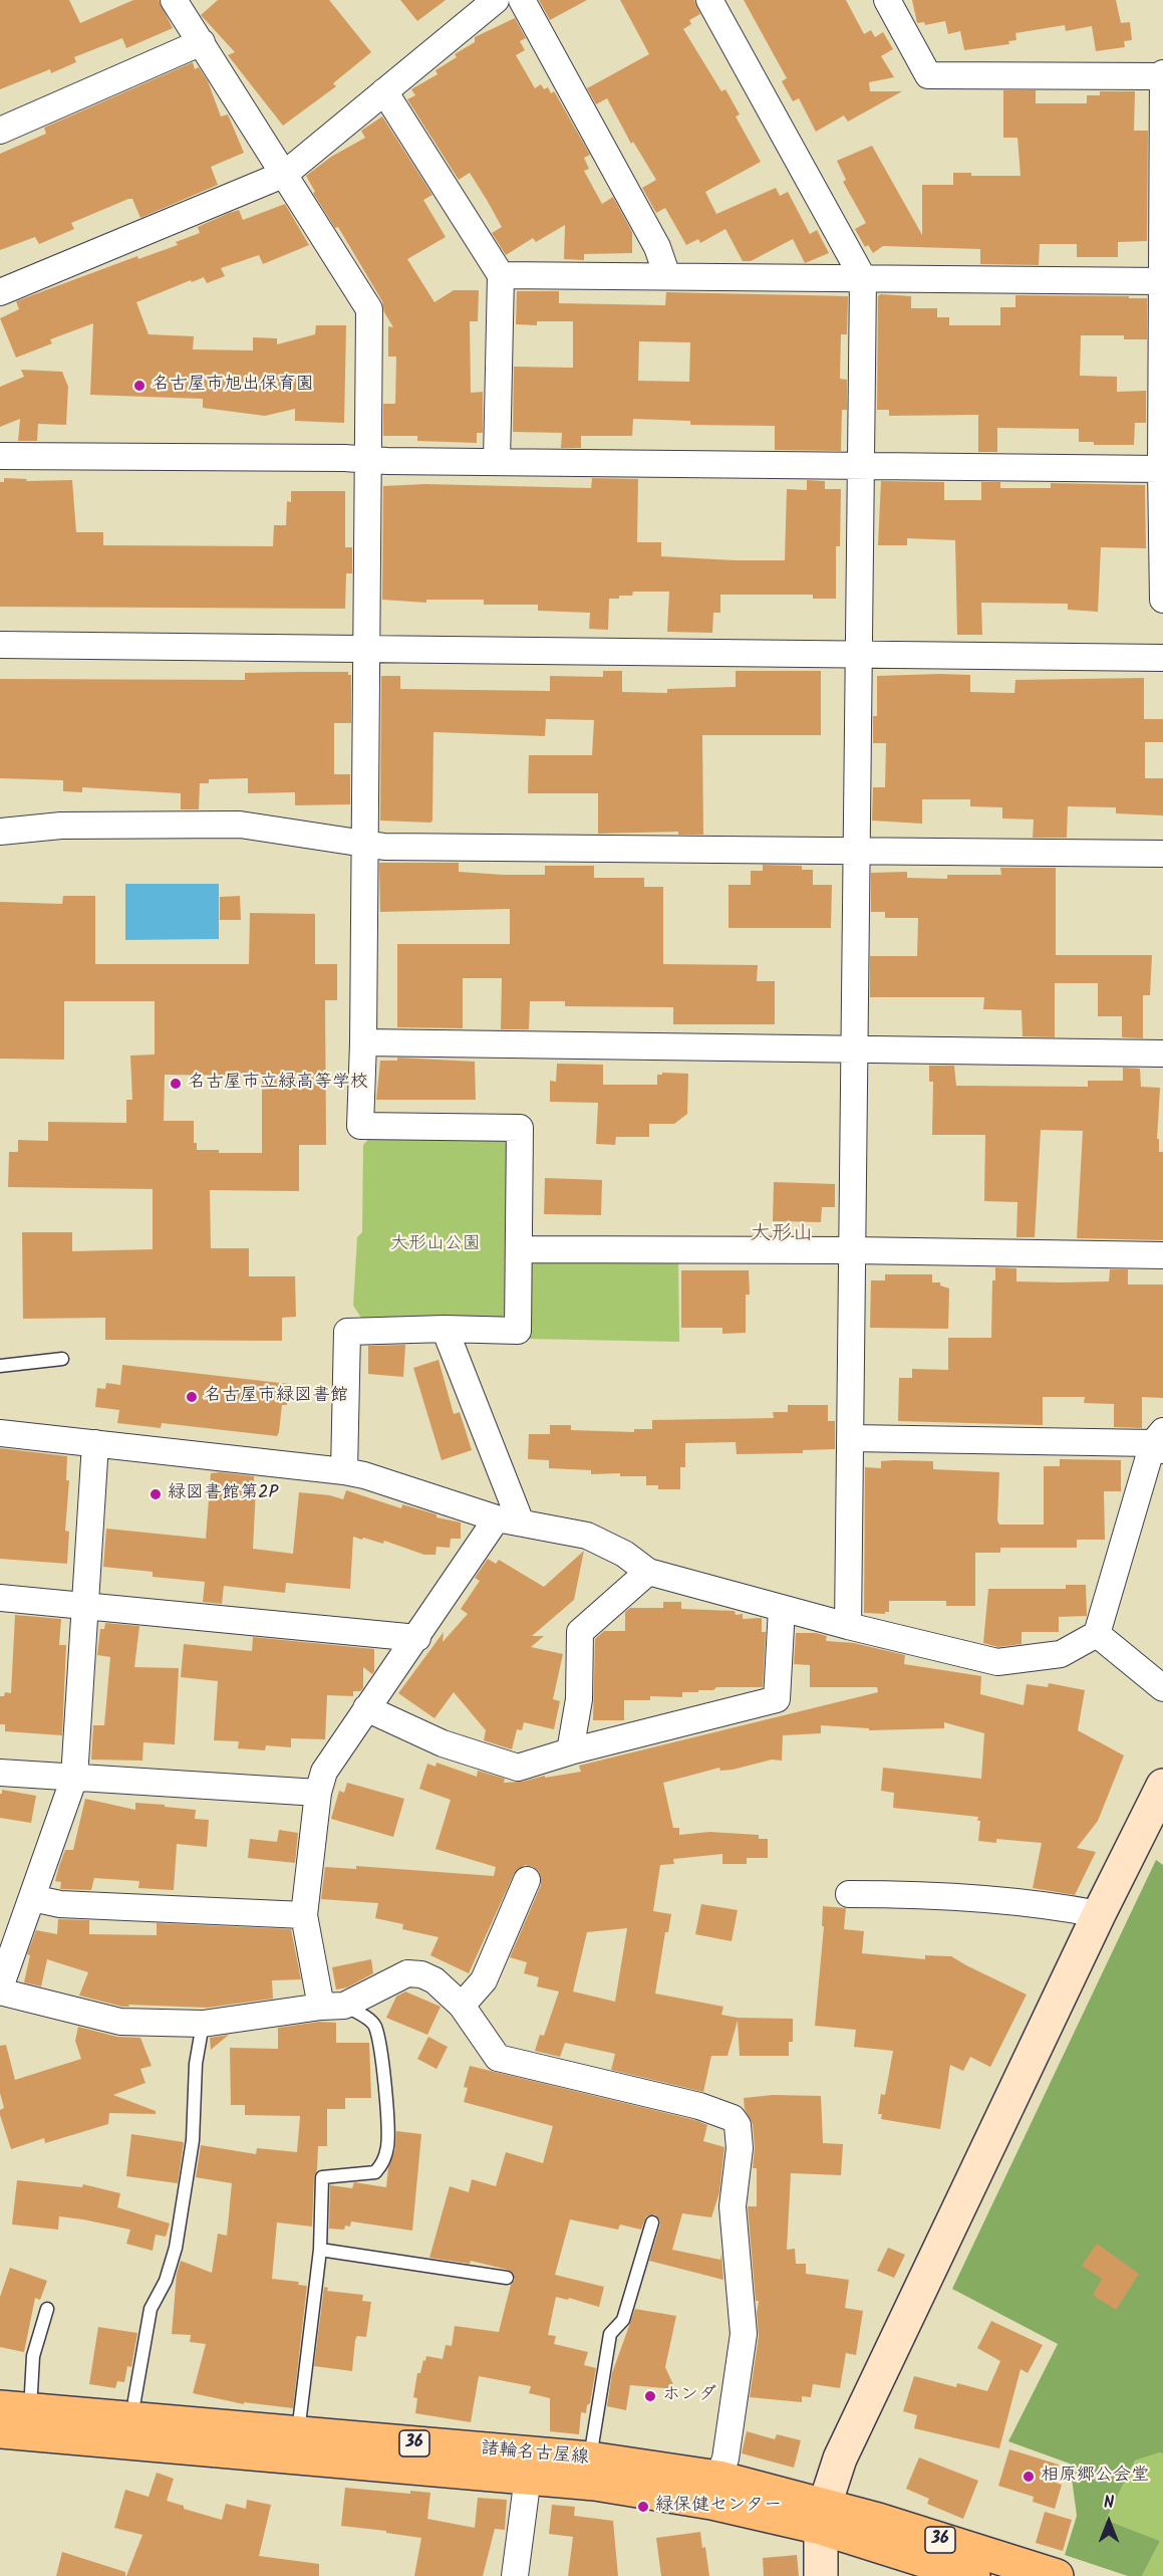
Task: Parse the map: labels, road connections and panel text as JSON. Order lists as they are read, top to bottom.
{
  "streets": {
    "main road": ["36", "諸輪名古屋線"]
  },
  "districts": ["大形山"],
  "parks": ["大形山公園"],
  "places": [
    "名古屋市旭出保育園",
    "名古屋市立緑高等学校",
    "名古屋市緑図書館",
    "緑図書館第2P",
    "ホンダ",
    "相原郷公会堂",
    "緑保健センター"
  ],
  "north": "top"
}
